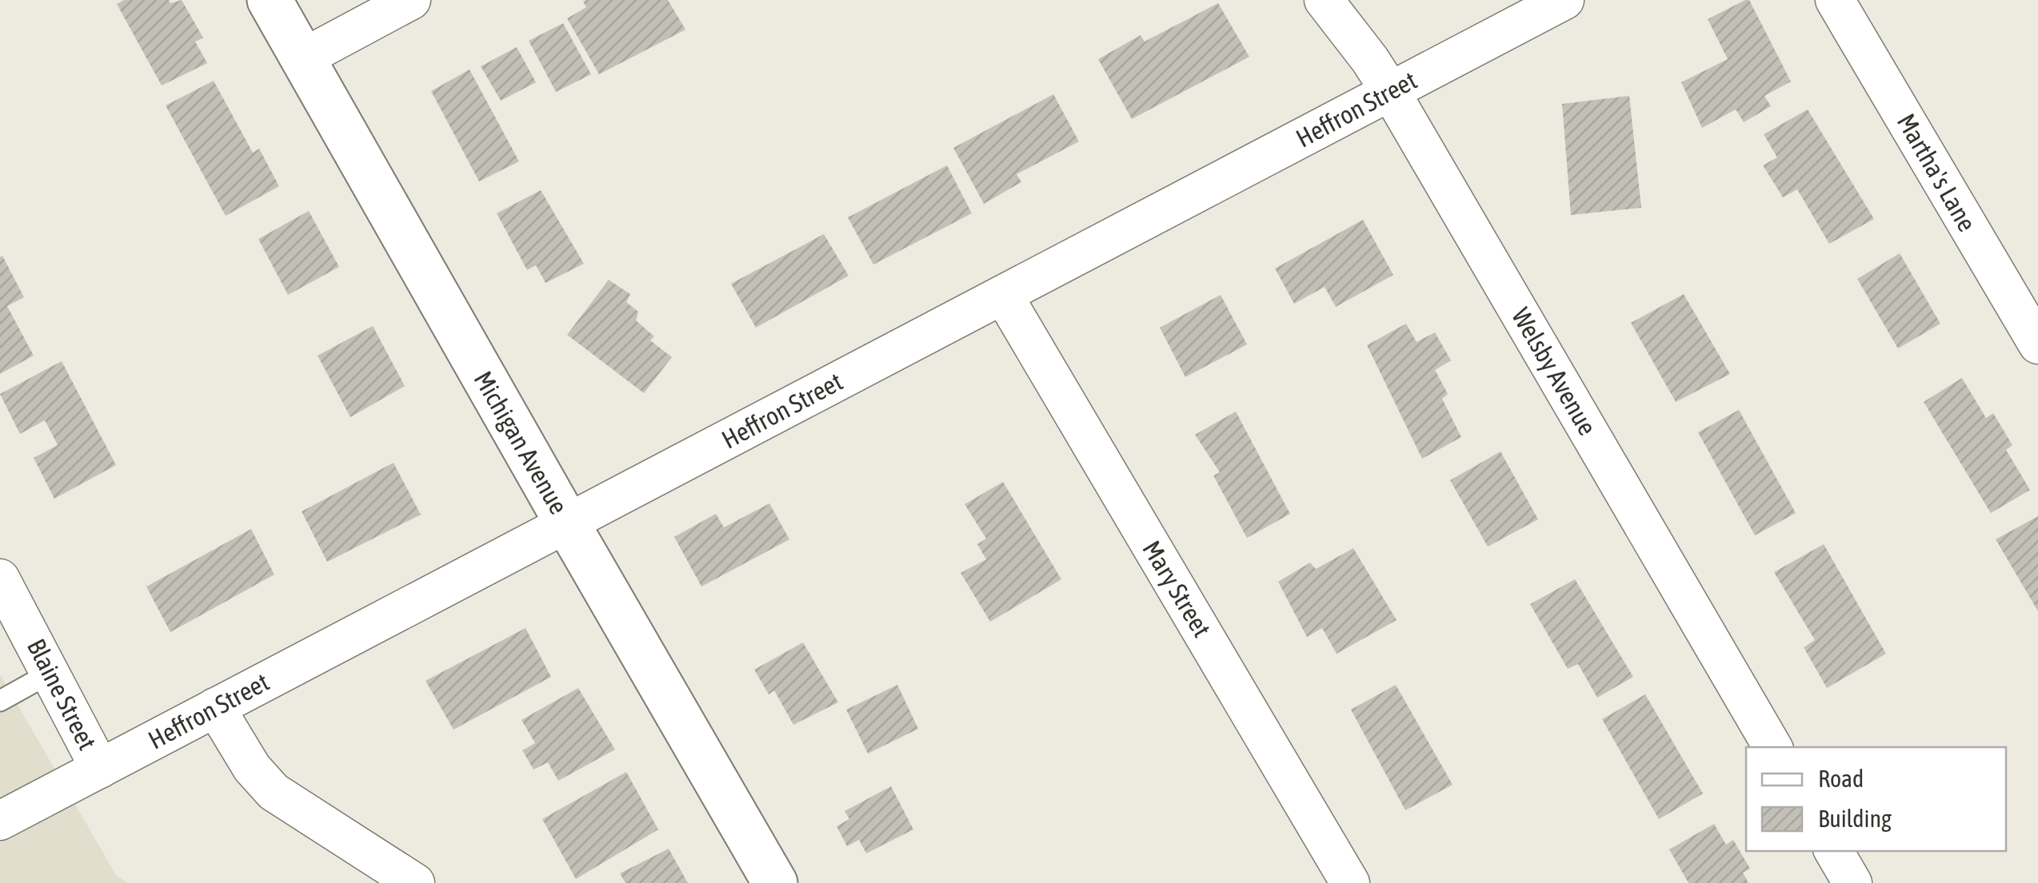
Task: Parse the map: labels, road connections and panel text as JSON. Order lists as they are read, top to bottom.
{
  "streets": {
    "street": [
      "Heffron Street",
      "Martha's Lane",
      "Welsby Avenue",
      "Michigan Avenue",
      "Mary Street",
      "Blaine Street"
    ]
  },
  "crossings": [
    ["Heffron Street", "Welsby Avenue"],
    ["Heffron Street", "Michigan Avenue"],
    ["Heffron Street", "Mary Street"],
    ["Heffron Street", "Blaine Street"]
  ],
  "legend": ["Road", "Building"]
}
